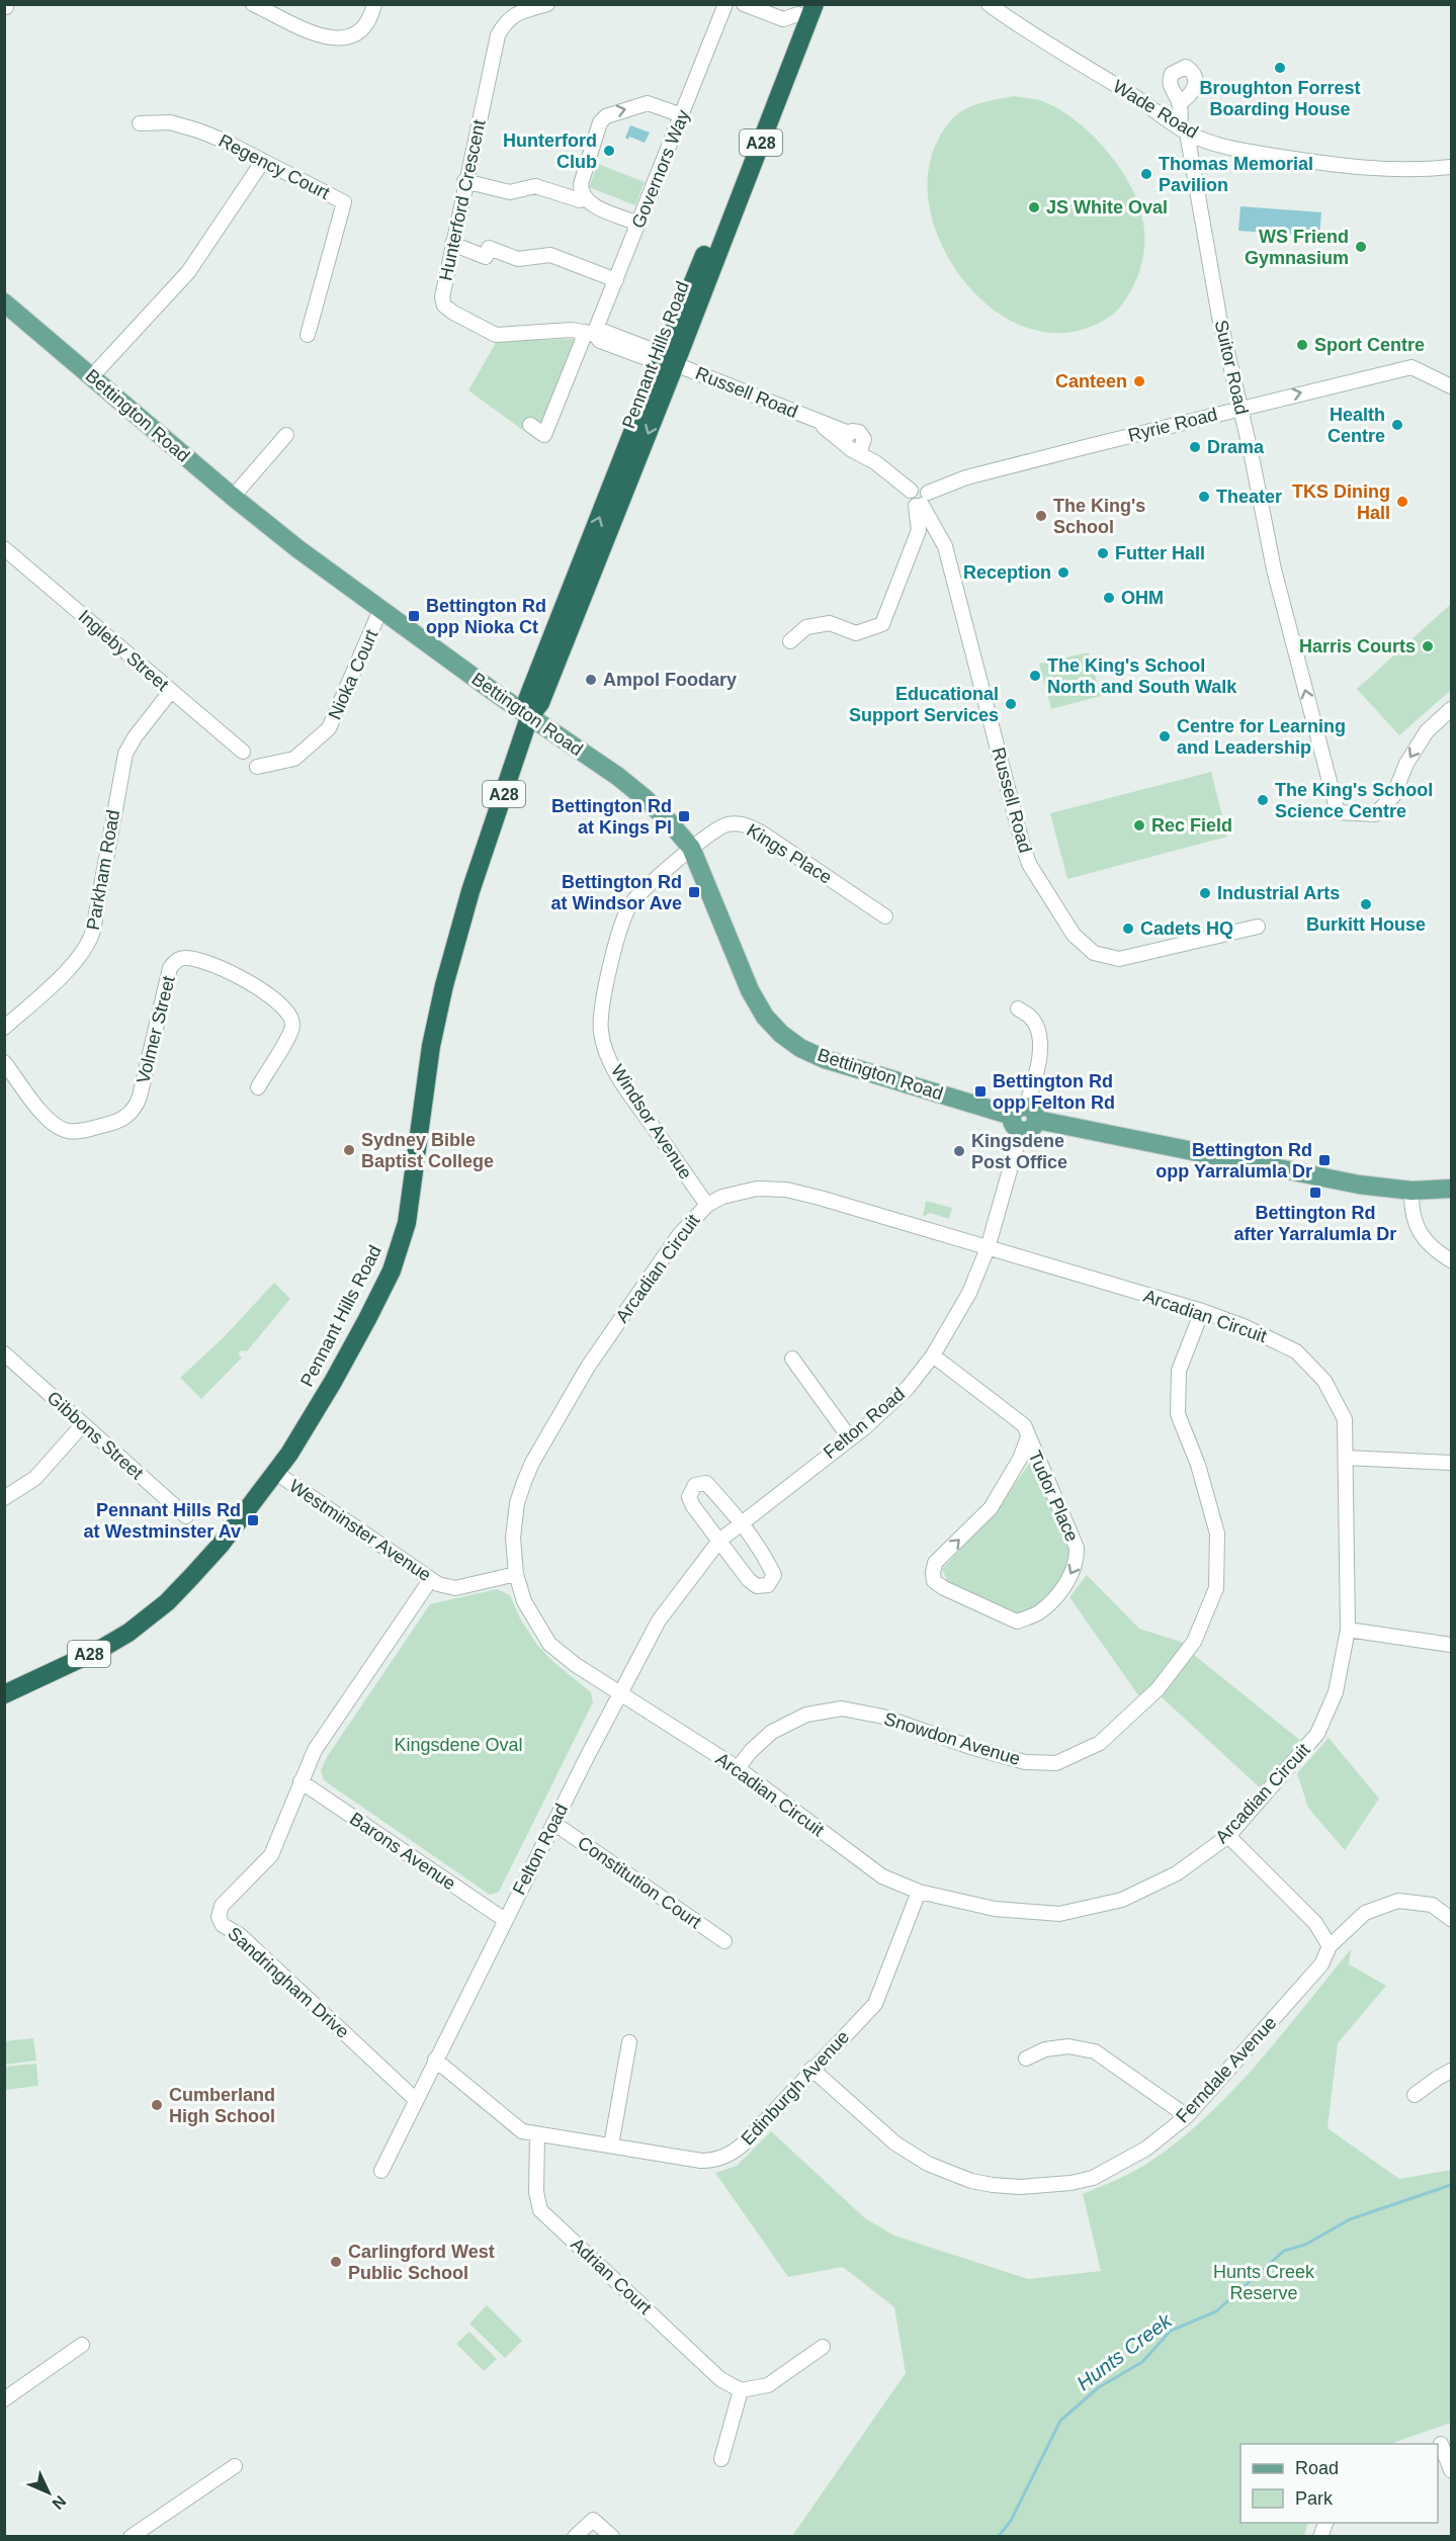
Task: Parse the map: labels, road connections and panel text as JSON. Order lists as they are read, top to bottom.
{
  "streets": {
    "highway": ["A28", "Pennant Hills Road"],
    "main road": ["Bettington Road"],
    "street": [
      "Wade Road",
      "Regency Court",
      "Governors Way",
      "Hunterford Crescent",
      "Suitor Road",
      "Russell Road",
      "Ryrie Road",
      "Ingleby Street",
      "Nioka Court",
      "Kings Place",
      "Parkham Road",
      "Volmer Street",
      "Windsor Avenue",
      "Arcadian Circuit",
      "Felton Road",
      "Gibbons Street",
      "Tudor Place",
      "Westminster Avenue",
      "Snowdon Avenue",
      "Barons Avenue",
      "Constitution Court",
      "Sandringham Drive",
      "Ferndale Avenue",
      "Edinburgh Avenue",
      "Adrian Court"
    ]
  },
  "crossings": [
    ["Wade Road", "Suitor Road"],
    ["Governors Way", "Hunterford Crescent"],
    ["Hunterford Crescent", "Pennant Hills Road"],
    ["Hunterford Crescent", "Russell Road"],
    ["Pennant Hills Road", "Russell Road"],
    ["Pennant Hills Road", "Bettington Road"],
    ["Pennant Hills Road", "Westminster Avenue"],
    ["Suitor Road", "Ryrie Road"],
    ["Russell Road", "Ryrie Road"],
    ["Bettington Road", "Nioka Court"],
    ["Bettington Road", "Kings Place"],
    ["Bettington Road", "Windsor Avenue"],
    ["Bettington Road", "Felton Road"],
    ["Ingleby Street", "Parkham Road"],
    ["Kings Place", "Windsor Avenue"],
    ["Windsor Avenue", "Arcadian Circuit"],
    ["Arcadian Circuit", "Felton Road"],
    ["Arcadian Circuit", "Westminster Avenue"],
    ["Arcadian Circuit", "Snowdon Avenue"],
    ["Arcadian Circuit", "Edinburgh Avenue"],
    ["Felton Road", "Tudor Place"],
    ["Felton Road", "Barons Avenue"],
    ["Felton Road", "Constitution Court"],
    ["Felton Road", "Sandringham Drive"],
    ["Felton Road", "Edinburgh Avenue"],
    ["Westminster Avenue", "Sandringham Drive"],
    ["Barons Avenue", "Sandringham Drive"],
    ["Ferndale Avenue", "Edinburgh Avenue"],
    ["Edinburgh Avenue", "Adrian Court"]
  ],
  "one_way": ["Ryrie Road"],
  "water": ["Hunts Creek"],
  "parks": ["Kingsdene Oval", "Hunts Creek Reserve"],
  "places": {
    "other": [
      "Broughton Forrest Boarding House",
      "Hunterford Club",
      "Thomas Memorial Pavilion",
      "JS White Oval",
      "WS Friend Gymnasium",
      "Sport Centre",
      "Canteen",
      "Health Centre",
      "Drama",
      "Theater",
      "TKS Dining Hall",
      "The King's School",
      "Futter Hall",
      "Reception",
      "OHM",
      "Harris Courts",
      "The King's School North and South Walk",
      "Ampol Foodary",
      "Educational Support Services",
      "Centre for Learning and Leadership",
      "The King's School Science Centre",
      "Rec Field",
      "Industrial Arts",
      "Burkitt House",
      "Cadets HQ",
      "Sydney Bible Baptist College",
      "Kingsdene Post Office",
      "Cumberland High School",
      "Carlingford West Public School"
    ],
    "transit": [
      "Bettington Rd opp Nioka Ct",
      "Bettington Rd at Kings Pl",
      "Bettington Rd at Windsor Ave",
      "Bettington Rd opp Felton Rd",
      "Bettington Rd opp Yarralumla Dr",
      "Bettington Rd after Yarralumla Dr",
      "Pennant Hills Rd at Westminster Av"
    ]
  },
  "legend": ["Road", "Park"],
  "north": "bottom right"
}
